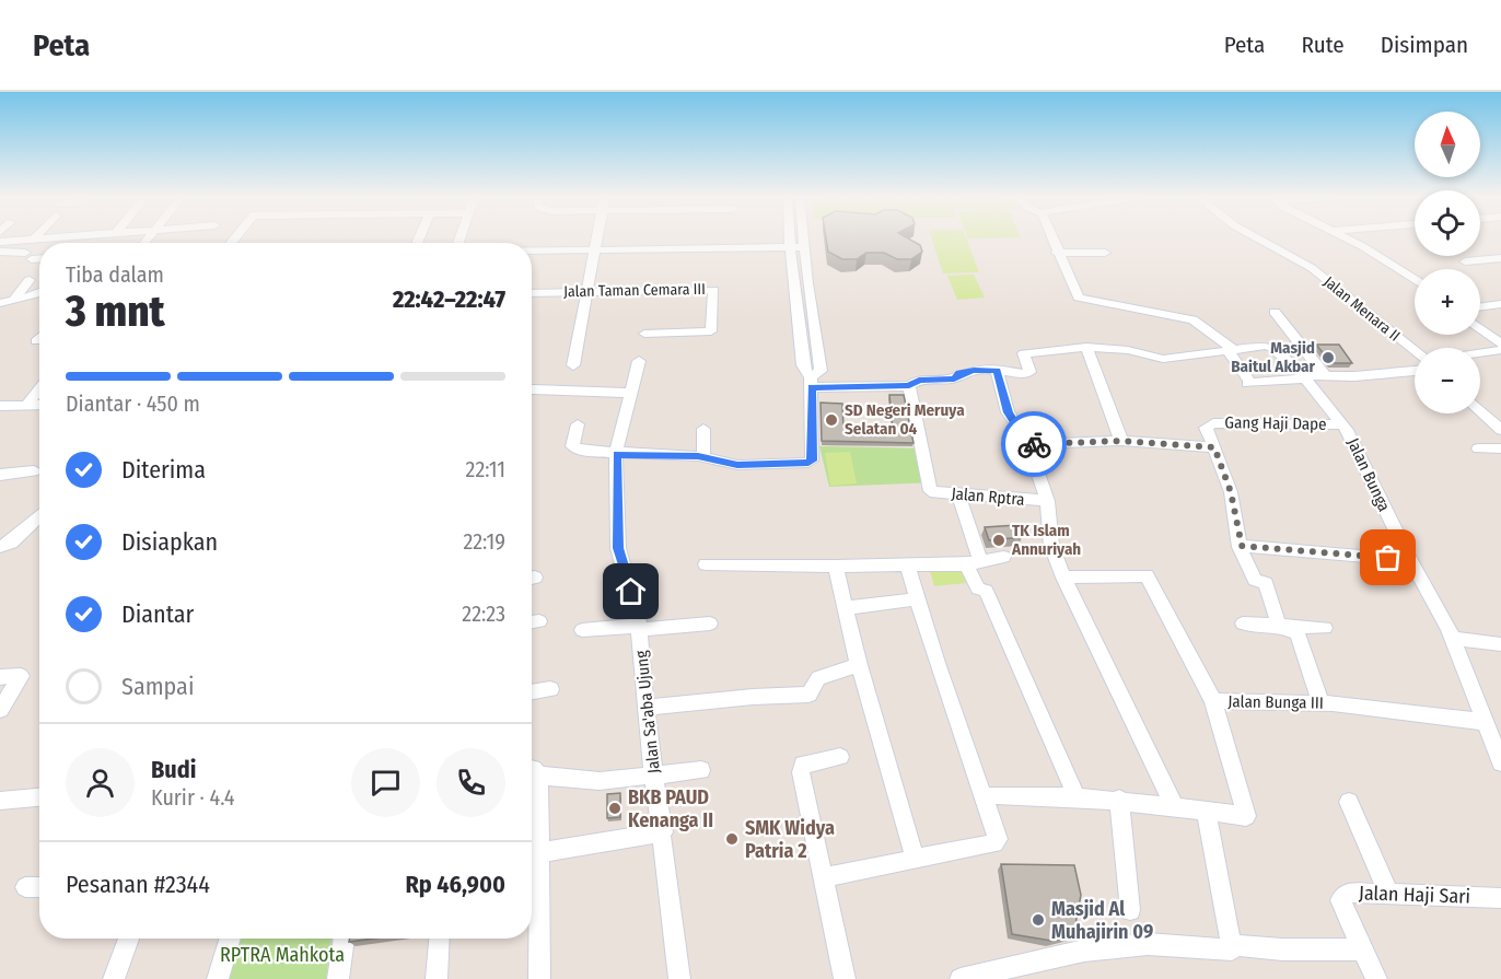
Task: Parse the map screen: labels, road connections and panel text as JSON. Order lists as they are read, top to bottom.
{
  "streets": {
    "street": [
      "Jalan Taman Cemara III",
      "Jalan Menara II",
      "Gang Haji Dape",
      "Jalan Bunga",
      "Jalan Rptra",
      "Jalan Bunga III",
      "Jalan Sa'aba Ujung",
      "Jalan Haji Sari"
    ]
  },
  "crossings": [
    ["Gang Haji Dape", "Jalan Bunga"],
    ["Jalan Bunga", "Jalan Bunga III"]
  ],
  "parks": ["RPTRA Mahkota"],
  "places": [
    "Masjid Baitul Akbar",
    "SD Negeri Meruya Selatan 04",
    "TK Islam Annuriyah",
    "BKB PAUD Kenanga II",
    "SMK Widya Patria 2",
    "Masjid Al Muhajirin 09"
  ],
  "north": "top",
  "page": {
    "header": "Peta",
    "nav": ["Peta", "Rute", "Disimpan"],
    "map_buttons": ["+", "−"],
    "heading": ["3 mnt", "Tiba dalam", "22:42–22:47"],
    "panel": [
      "Budi",
      "Kurir · 4.4",
      "Pesanan #2344",
      "Rp 46,900"
    ],
    "bar": "Diantar · 450 m",
    "list": [
      ["Diterima", "22:11"],
      ["Disiapkan", "22:19"],
      ["Diantar", "22:23"],
      "Sampai"
    ]
  }
}
